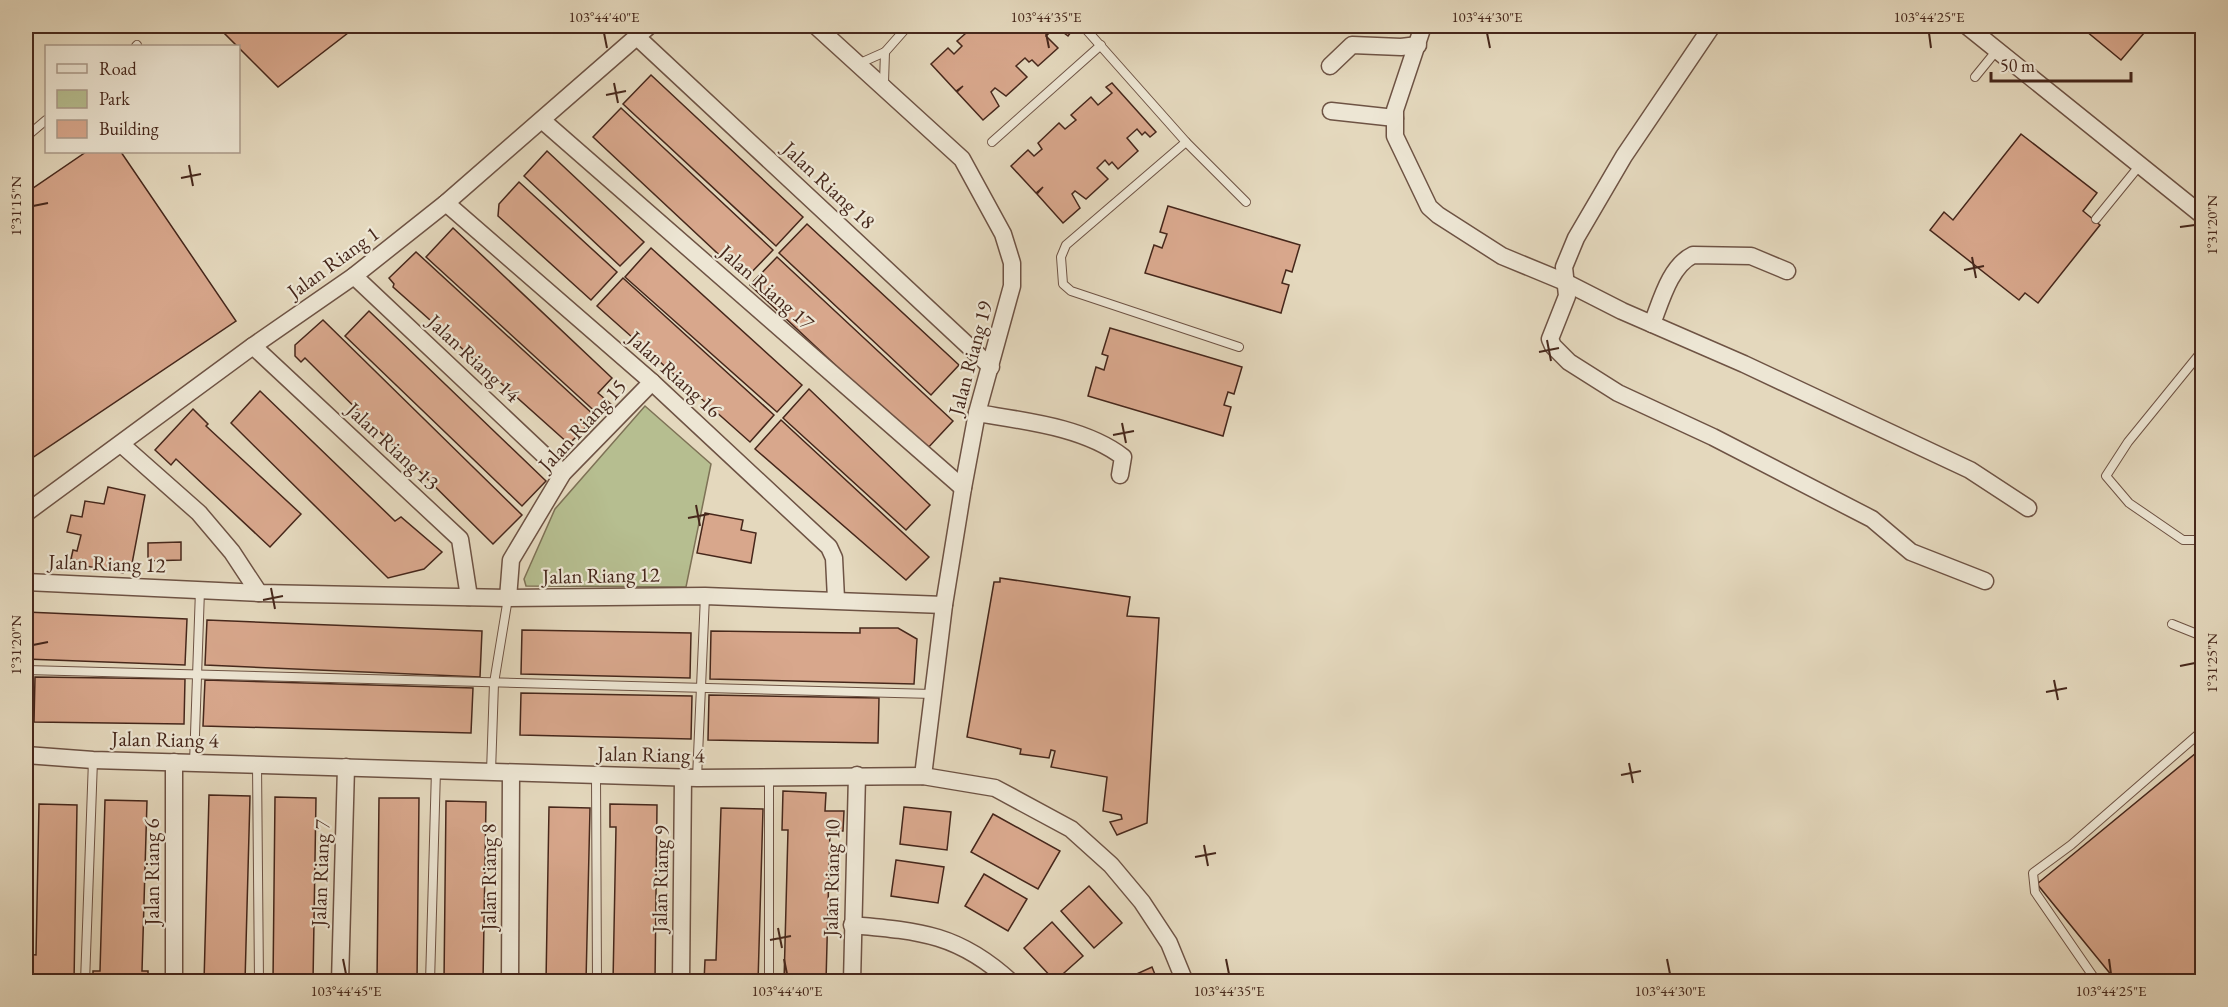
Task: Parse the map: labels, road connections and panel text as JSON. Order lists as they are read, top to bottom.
{
  "streets": {
    "street": [
      "Jalan Riang 18",
      "Jalan Riang 1",
      "Jalan Riang 17",
      "Jalan Riang 14",
      "Jalan Riang 19",
      "Jalan Riang 16",
      "Jalan Riang 15",
      "Jalan Riang 13",
      "Jalan Riang 12",
      "Jalan Riang 4",
      "Jalan Riang 6",
      "Jalan Riang 7",
      "Jalan Riang 8",
      "Jalan Riang 10",
      "Jalan Riang 9"
    ]
  },
  "crossings": [
    ["Jalan Riang 18", "Jalan Riang 1"],
    ["Jalan Riang 18", "Jalan Riang 19"],
    ["Jalan Riang 1", "Jalan Riang 17"],
    ["Jalan Riang 1", "Jalan Riang 14"],
    ["Jalan Riang 1", "Jalan Riang 16"],
    ["Jalan Riang 1", "Jalan Riang 13"],
    ["Jalan Riang 17", "Jalan Riang 19"],
    ["Jalan Riang 14", "Jalan Riang 15"],
    ["Jalan Riang 19", "Jalan Riang 12"],
    ["Jalan Riang 19", "Jalan Riang 4"],
    ["Jalan Riang 16", "Jalan Riang 15"],
    ["Jalan Riang 16", "Jalan Riang 12"],
    ["Jalan Riang 15", "Jalan Riang 12"],
    ["Jalan Riang 13", "Jalan Riang 12"],
    ["Jalan Riang 4", "Jalan Riang 6"],
    ["Jalan Riang 4", "Jalan Riang 7"],
    ["Jalan Riang 4", "Jalan Riang 8"],
    ["Jalan Riang 4", "Jalan Riang 10"],
    ["Jalan Riang 4", "Jalan Riang 9"]
  ],
  "legend": ["Road", "Park", "Building"],
  "scale_bar": "50 m",
  "coordinates": [
    "103°44'40\"E",
    "103°44'35\"E",
    "103°44'30\"E",
    "103°44'25\"E",
    "1°31'15\"N",
    "1°31'20\"N",
    "1°31'25\"N",
    "103°44'45\"E"
  ]
}
